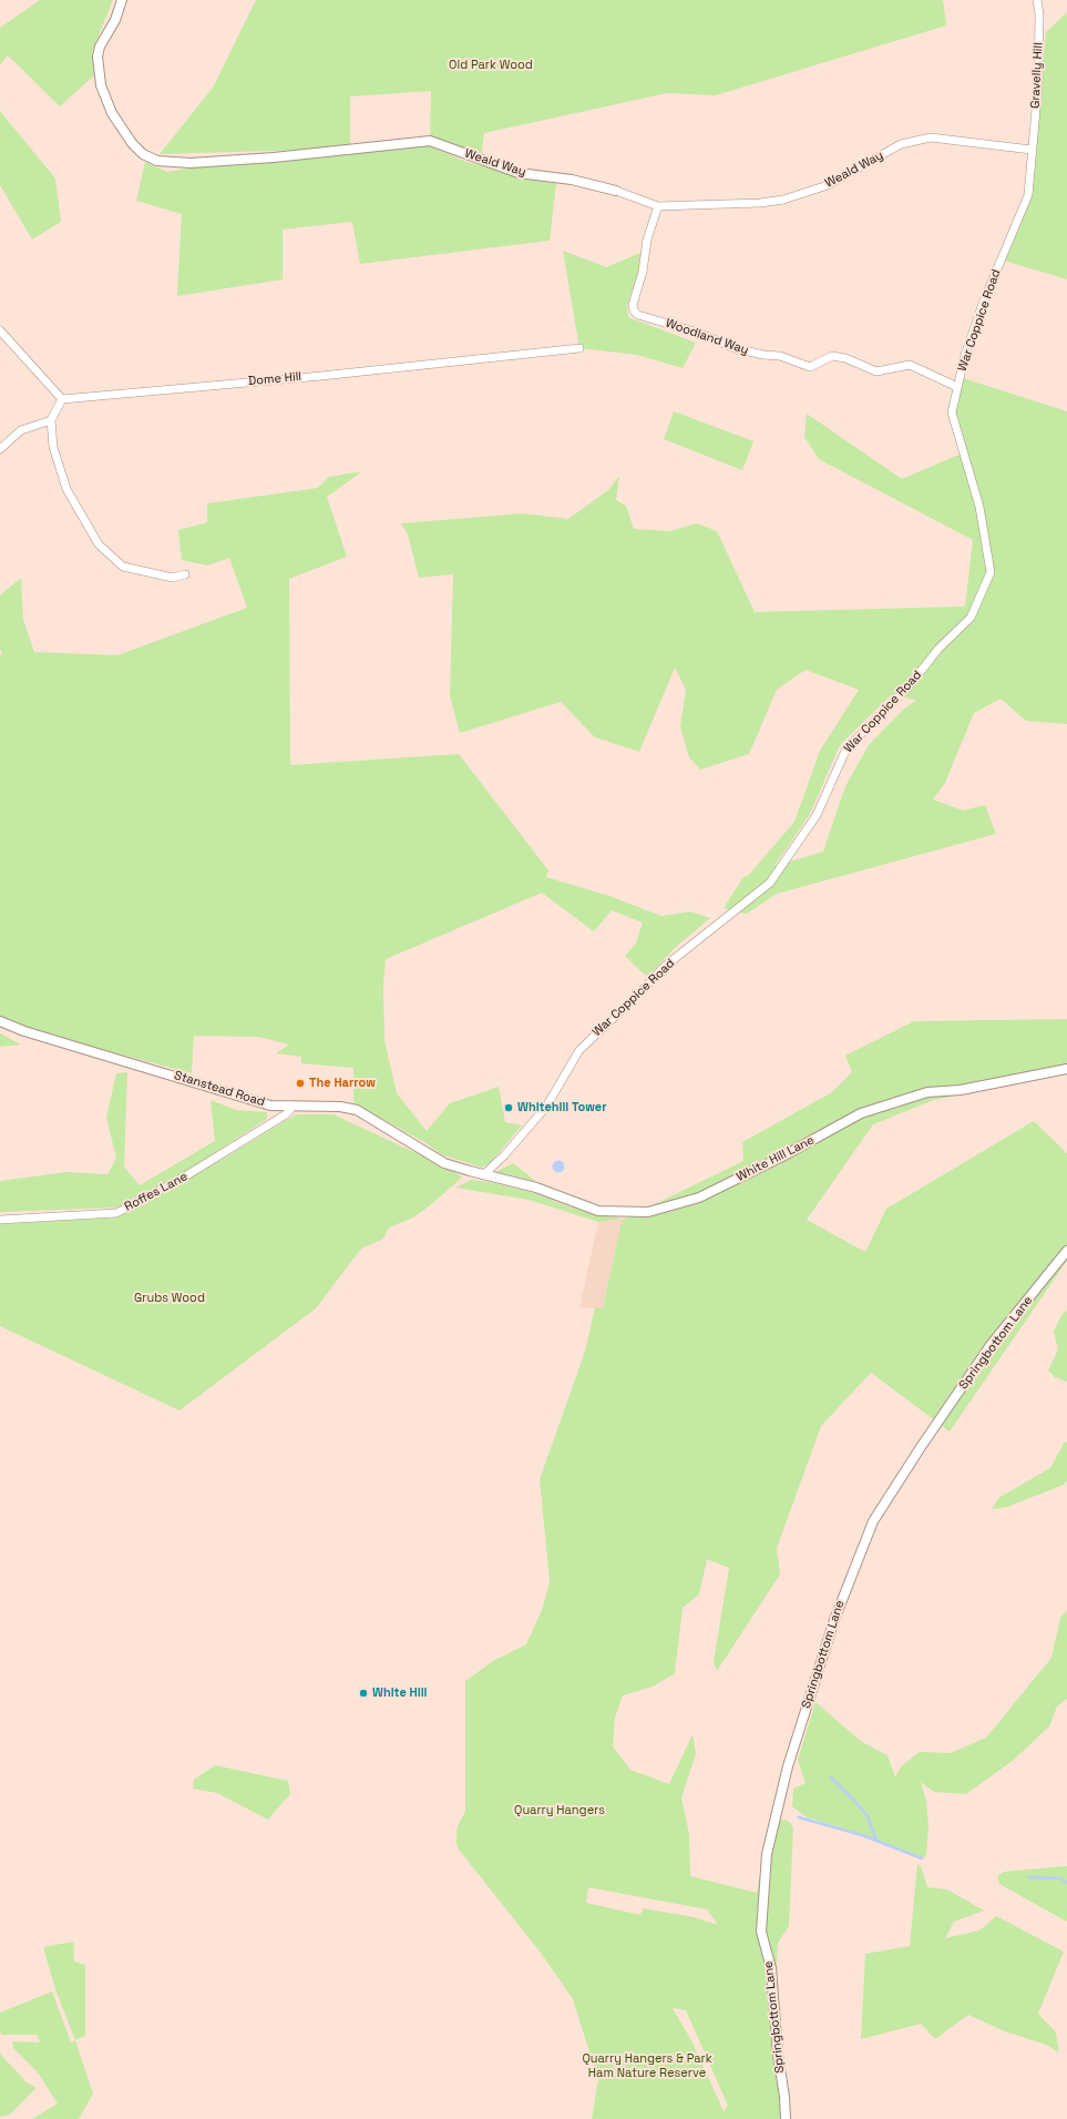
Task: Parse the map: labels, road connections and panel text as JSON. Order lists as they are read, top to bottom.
{
  "streets": {
    "street": [
      "Gravelly Hill",
      "Weald Way",
      "War Coppice Road",
      "Woodland Way",
      "Dome Hill",
      "Stanstead Road",
      "White Hill Lane",
      "Roffes Lane",
      "Springbottom Lane"
    ]
  },
  "crossings": [
    ["Gravelly Hill", "Weald Way"],
    ["Gravelly Hill", "War Coppice Road"],
    ["Weald Way", "War Coppice Road"],
    ["Weald Way", "Woodland Way"],
    ["War Coppice Road", "Woodland Way"],
    ["War Coppice Road", "Stanstead Road"],
    ["War Coppice Road", "White Hill Lane"],
    ["Stanstead Road", "White Hill Lane"],
    ["Stanstead Road", "Roffes Lane"]
  ],
  "parks": [
    "Old Park Wood",
    "Grubs Wood",
    "Quarry Hangers",
    "Quarry Hangers & Park Ham Nature Reserve"
  ],
  "places": ["The Harrow", "Whitehill Tower", "White Hill"]
}
